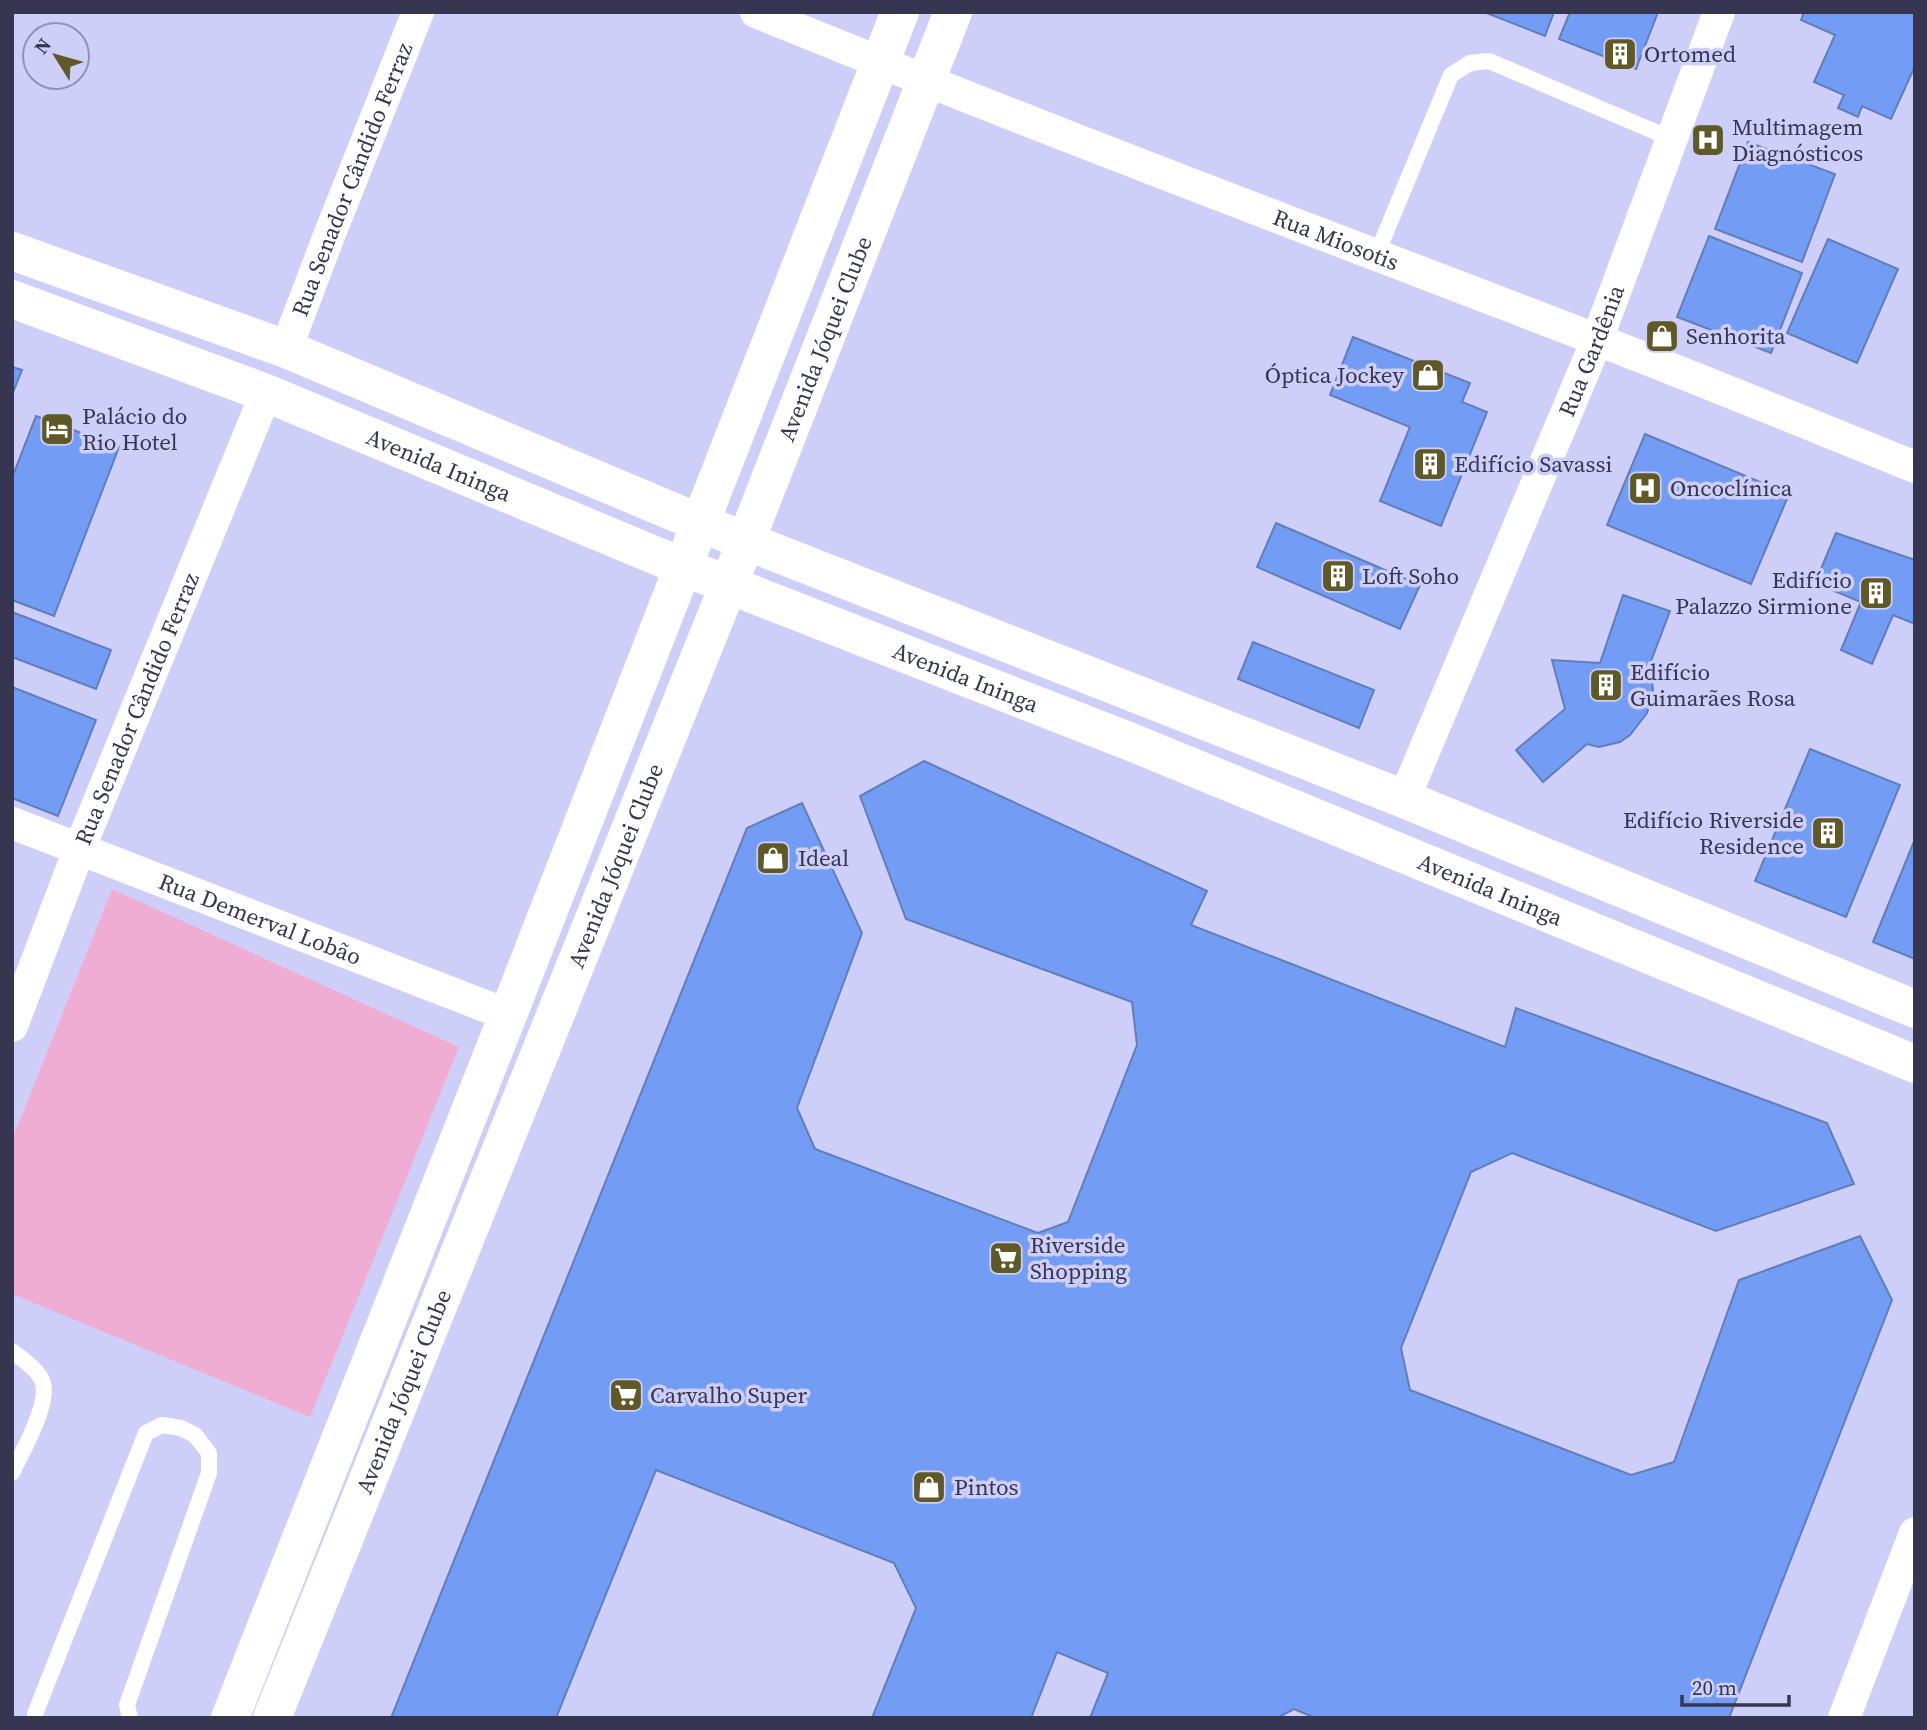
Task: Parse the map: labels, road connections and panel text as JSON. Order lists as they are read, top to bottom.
{
  "streets": {
    "main road": ["Avenida Jóquei Clube", "Avenida Ininga"],
    "street": [
      "Rua Senador Cândido Ferraz",
      "Rua Miosotis",
      "Rua Gardênia",
      "Rua Demerval Lobão"
    ]
  },
  "crossings": [
    ["Rua Senador Cândido Ferraz", "Avenida Ininga"],
    ["Rua Senador Cândido Ferraz", "Rua Demerval Lobão"],
    ["Rua Miosotis", "Avenida Jóquei Clube"],
    ["Rua Miosotis", "Rua Gardênia"],
    ["Avenida Jóquei Clube", "Avenida Ininga"],
    ["Avenida Jóquei Clube", "Rua Demerval Lobão"],
    ["Rua Gardênia", "Avenida Ininga"]
  ],
  "places": {
    "building": [
      "Ortomed",
      "Edifício Savassi",
      "Loft Soho",
      "Edifício Palazzo Sirmione",
      "Edifício Guimarães Rosa",
      "Edifício Riverside Residence"
    ],
    "hospital": ["Multimagem Diagnósticos", "Oncoclínica"],
    "shop": [
      "Senhorita",
      "Óptica Jockey",
      "Ideal",
      "Pintos"
    ],
    "hotel": ["Palácio do Rio Hotel"],
    "supermarket": ["Riverside Shopping", "Carvalho Super"]
  },
  "scale_bar": "20 m",
  "north": "top left"
}
